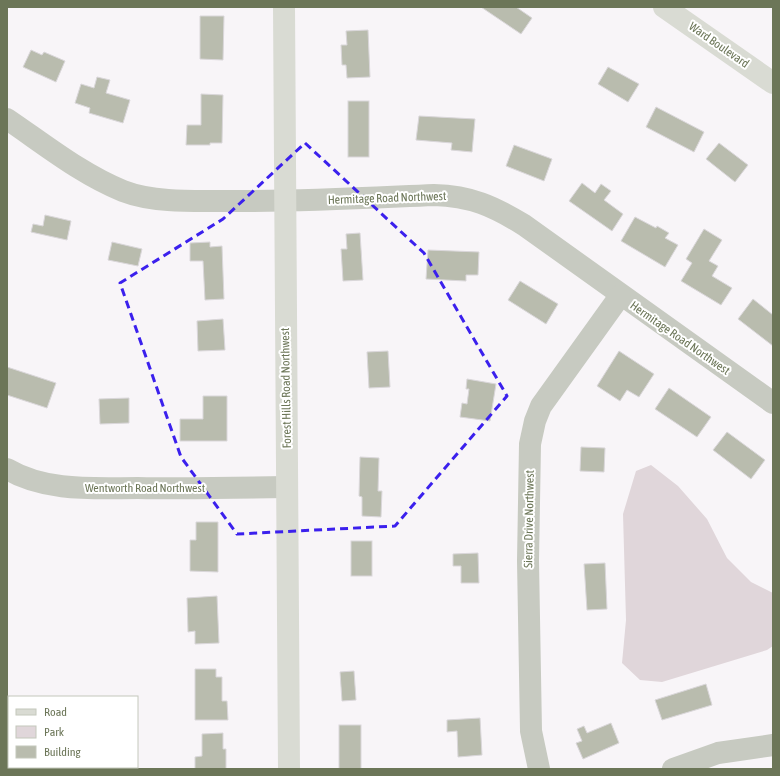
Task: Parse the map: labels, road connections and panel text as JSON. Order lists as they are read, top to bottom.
{
  "streets": {
    "main road": ["Ward Boulevard", "Forest Hills Road Northwest"],
    "street": ["Hermitage Road Northwest", "Wentworth Road Northwest", "Sierra Drive Northwest"]
  },
  "crossings": [
    ["Hermitage Road Northwest", "Forest Hills Road Northwest"],
    ["Hermitage Road Northwest", "Sierra Drive Northwest"],
    ["Forest Hills Road Northwest", "Wentworth Road Northwest"]
  ],
  "legend": ["Road", "Park", "Building"]
}
